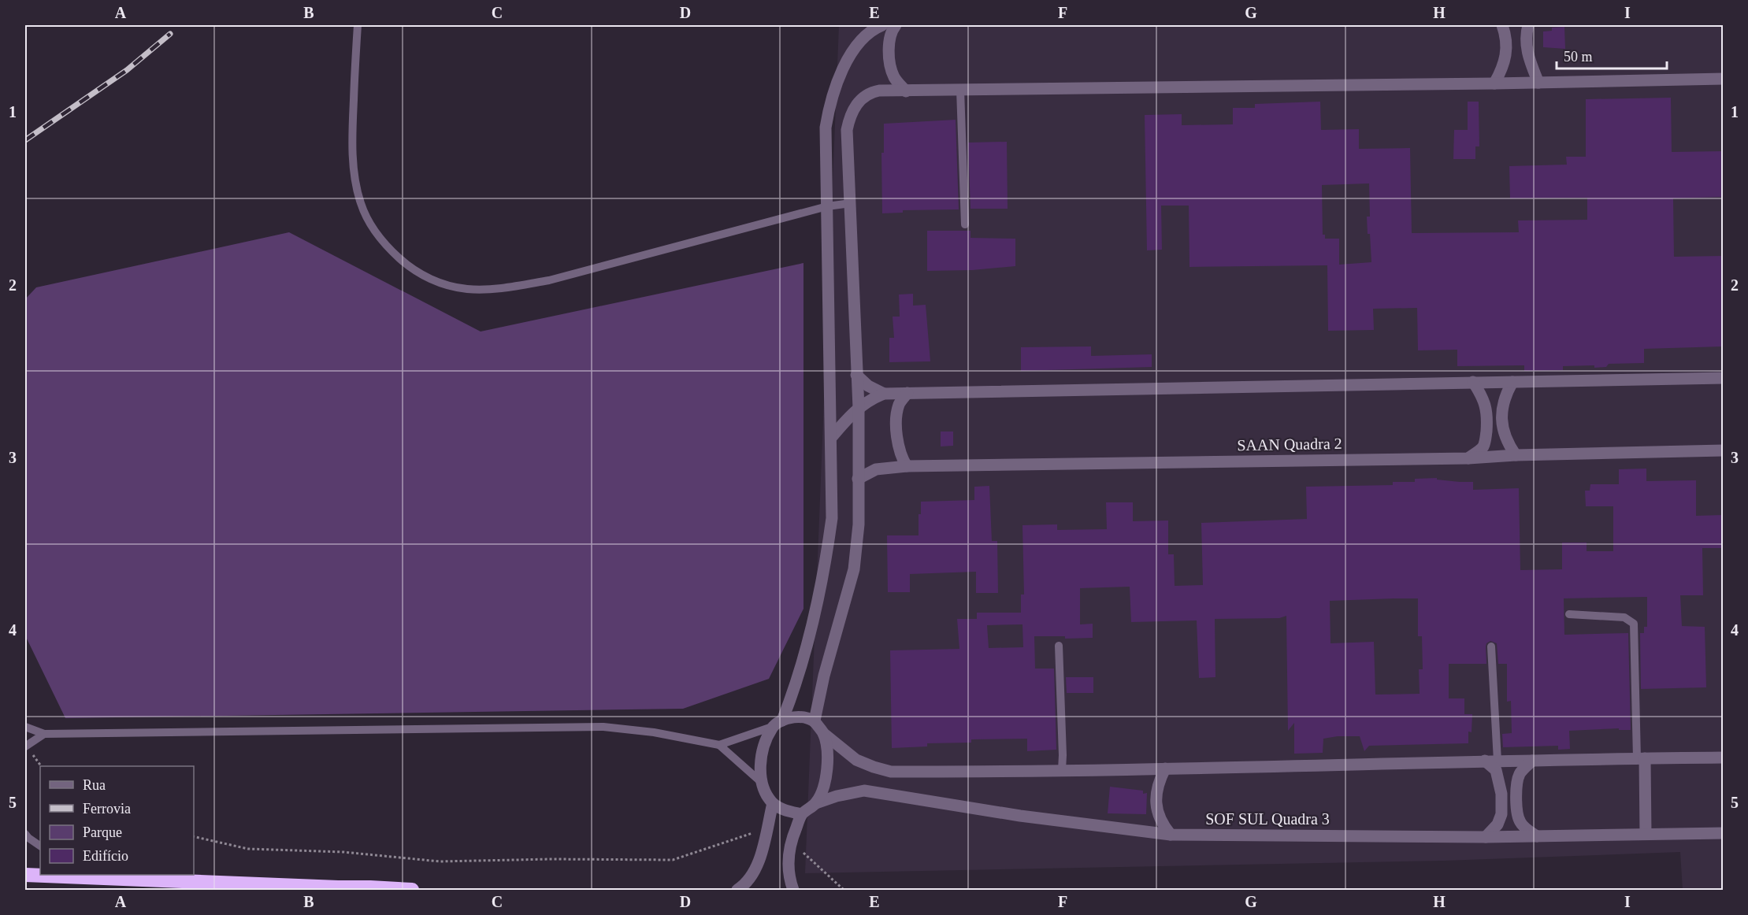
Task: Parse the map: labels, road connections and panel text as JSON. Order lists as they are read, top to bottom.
{
  "streets": {
    "street": ["SAAN Quadra 2", "SOF SUL Quadra 3"]
  },
  "legend": [
    "Rua",
    "Ferrovia",
    "Parque",
    "Edifício"
  ],
  "scale_bar": "50 m",
  "grid": {
    "columns": [
      "A",
      "B",
      "C",
      "D",
      "E",
      "F",
      "G",
      "H",
      "I"
    ],
    "rows": [
      "1",
      "2",
      "3",
      "4",
      "5"
    ]
  }
}
